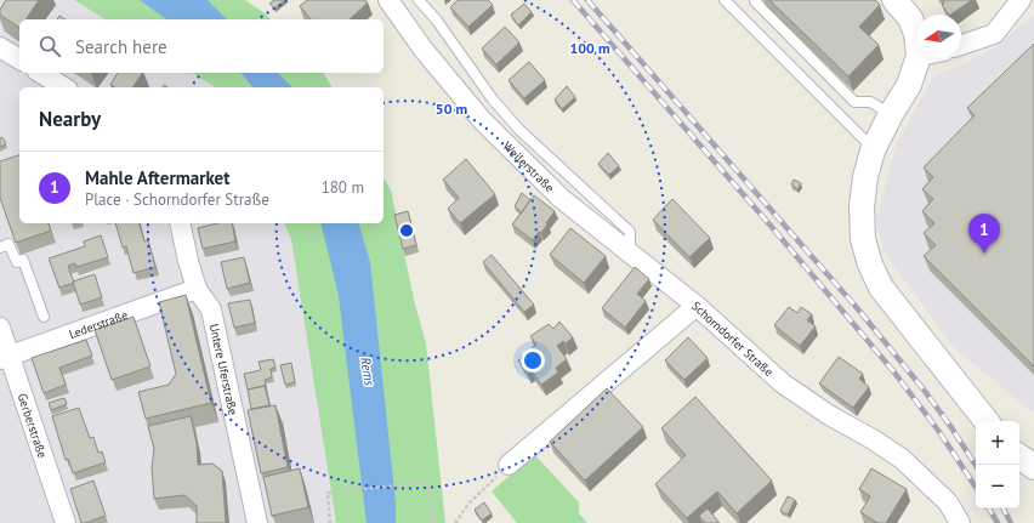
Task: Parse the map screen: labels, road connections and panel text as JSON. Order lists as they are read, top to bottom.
{
  "streets": {
    "street": [
      "Weilerstraße",
      "Lederstraße",
      "Schorndorfer Straße",
      "Untere Uferstraße",
      "Gerberstraße"
    ]
  },
  "crossings": [
    ["Weilerstraße", "Schorndorfer Straße"],
    ["Lederstraße", "Untere Uferstraße"],
    ["Lederstraße", "Gerberstraße"]
  ],
  "water": ["Rems"],
  "north": "left",
  "page": {
    "search": "Search here",
    "heading": "Nearby",
    "list": [
      {
        "mark": "1",
        "name": "Mahle Aftermarket",
        "note": "Place · Schorndorfer Straße",
        "value": "180 m"
      }
    ],
    "pins": "1",
    "map_buttons": ["+", "−"]
  },
  "rings": ["100 m", "50 m"]
}
